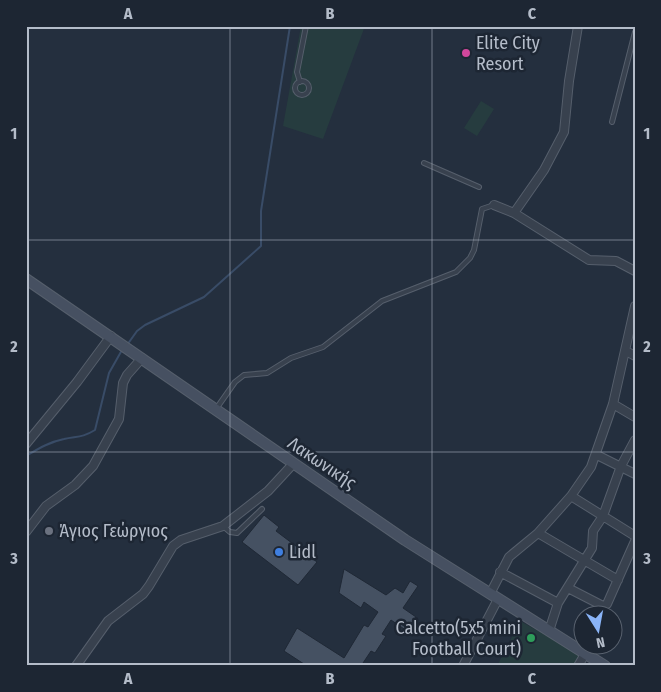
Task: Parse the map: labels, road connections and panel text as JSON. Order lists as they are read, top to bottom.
{
  "streets": {
    "main road": ["Λακωνικής"]
  },
  "places": [
    "Elite City Resort",
    "Άγιος Γεώργιος",
    "Lidl",
    "Calcetto(5x5 mini Football Court)"
  ],
  "north": "bottom",
  "grid": {
    "columns": ["A", "B", "C"],
    "rows": ["1", "2", "3"]
  }
}
